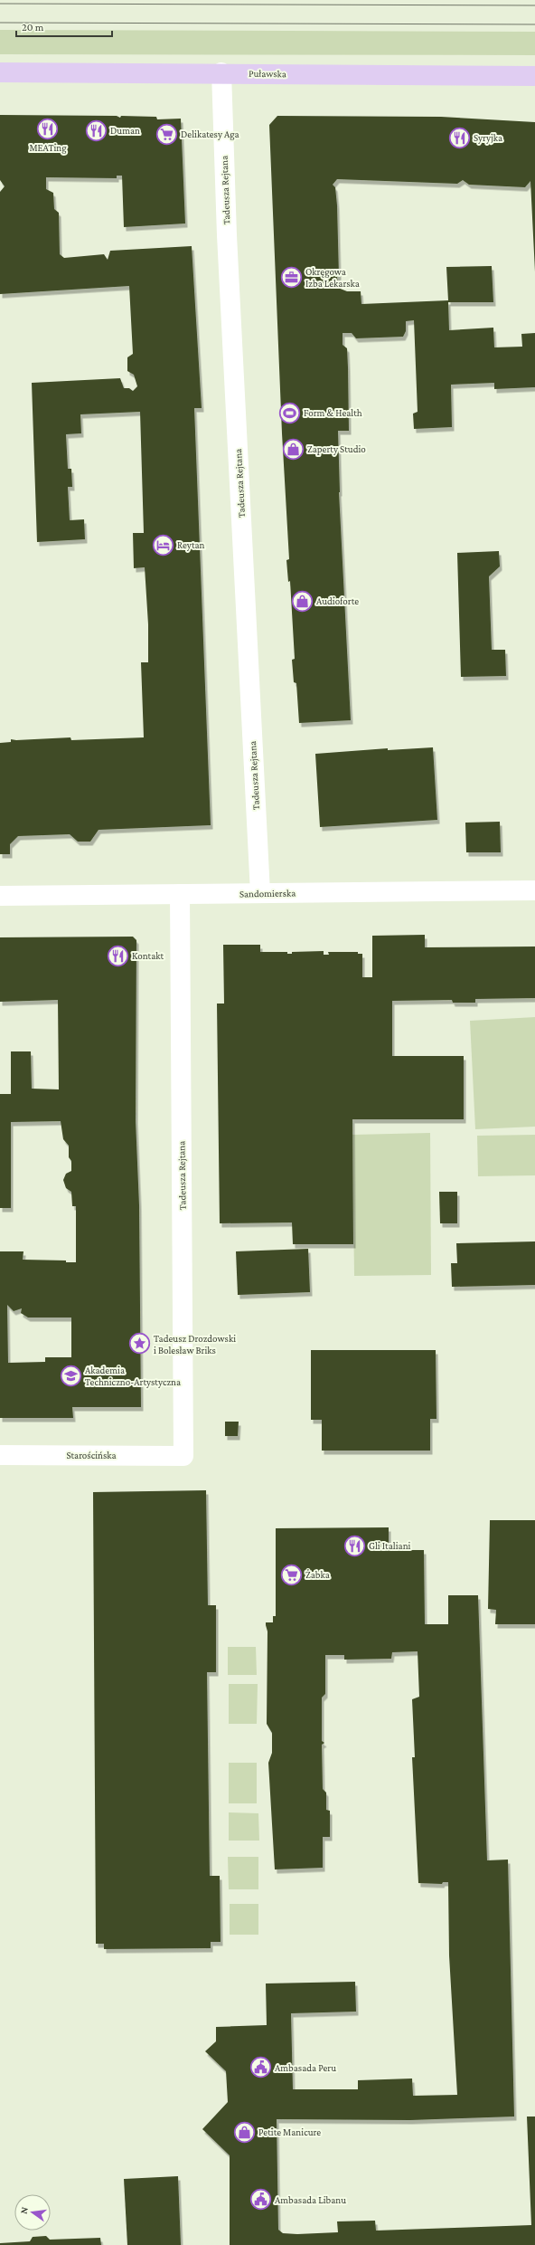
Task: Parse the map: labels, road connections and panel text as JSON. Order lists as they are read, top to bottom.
{
  "streets": {
    "main road": ["Puławska"],
    "street": ["Tadeusza Rejtana", "Sandomierska", "Starościńska"]
  },
  "crossings": [
    ["Puławska", "Tadeusza Rejtana"],
    ["Tadeusza Rejtana", "Sandomierska"],
    ["Tadeusza Rejtana", "Starościńska"]
  ],
  "places": {
    "restaurant": [
      "MEATing",
      "Duman",
      "Syryjka",
      "Kontakt",
      "Gli Italiani"
    ],
    "supermarket": ["Delikatesy Aga", "Żabka"],
    "office": ["Okręgowa Izba Lekarska"],
    "sports": ["Form & Health"],
    "shop": ["Zaperty Studio", "Audioforte", "Petite Manicure"],
    "hotel": ["Reytan"],
    "place": ["Tadeusz Drozdowski i Bolesław Briks"],
    "school or university": ["Akademia Techniczno-Artystyczna"],
    "public building": ["Ambasada Peru", "Ambasada Libanu"]
  },
  "scale_bar": "20 m",
  "north": "left"
}
